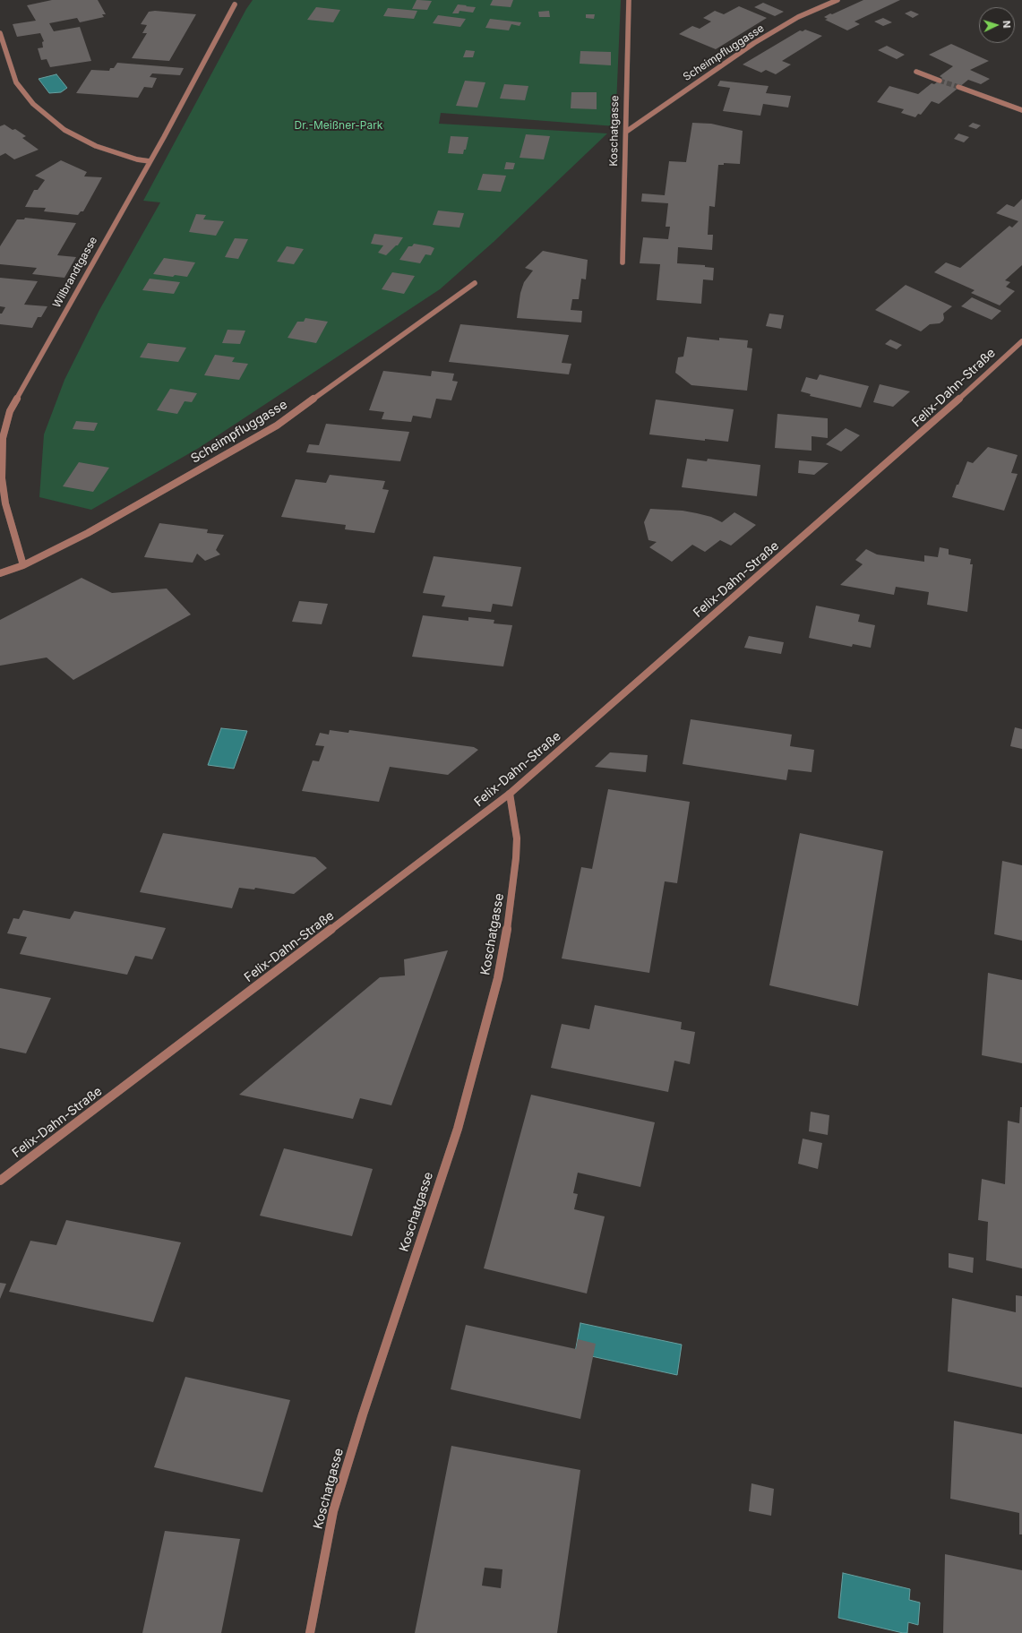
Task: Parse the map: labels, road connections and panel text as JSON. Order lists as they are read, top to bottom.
{
  "streets": {
    "street": [
      "Scheimpfluggasse",
      "Koschatgasse",
      "Wilbrandtgasse",
      "Felix-Dahn-Straße"
    ]
  },
  "crossings": [
    ["Scheimpfluggasse", "Koschatgasse"],
    ["Scheimpfluggasse", "Wilbrandtgasse"],
    ["Koschatgasse", "Felix-Dahn-Straße"]
  ],
  "parks": ["Dr.-Meißner-Park"],
  "north": "right"
}
